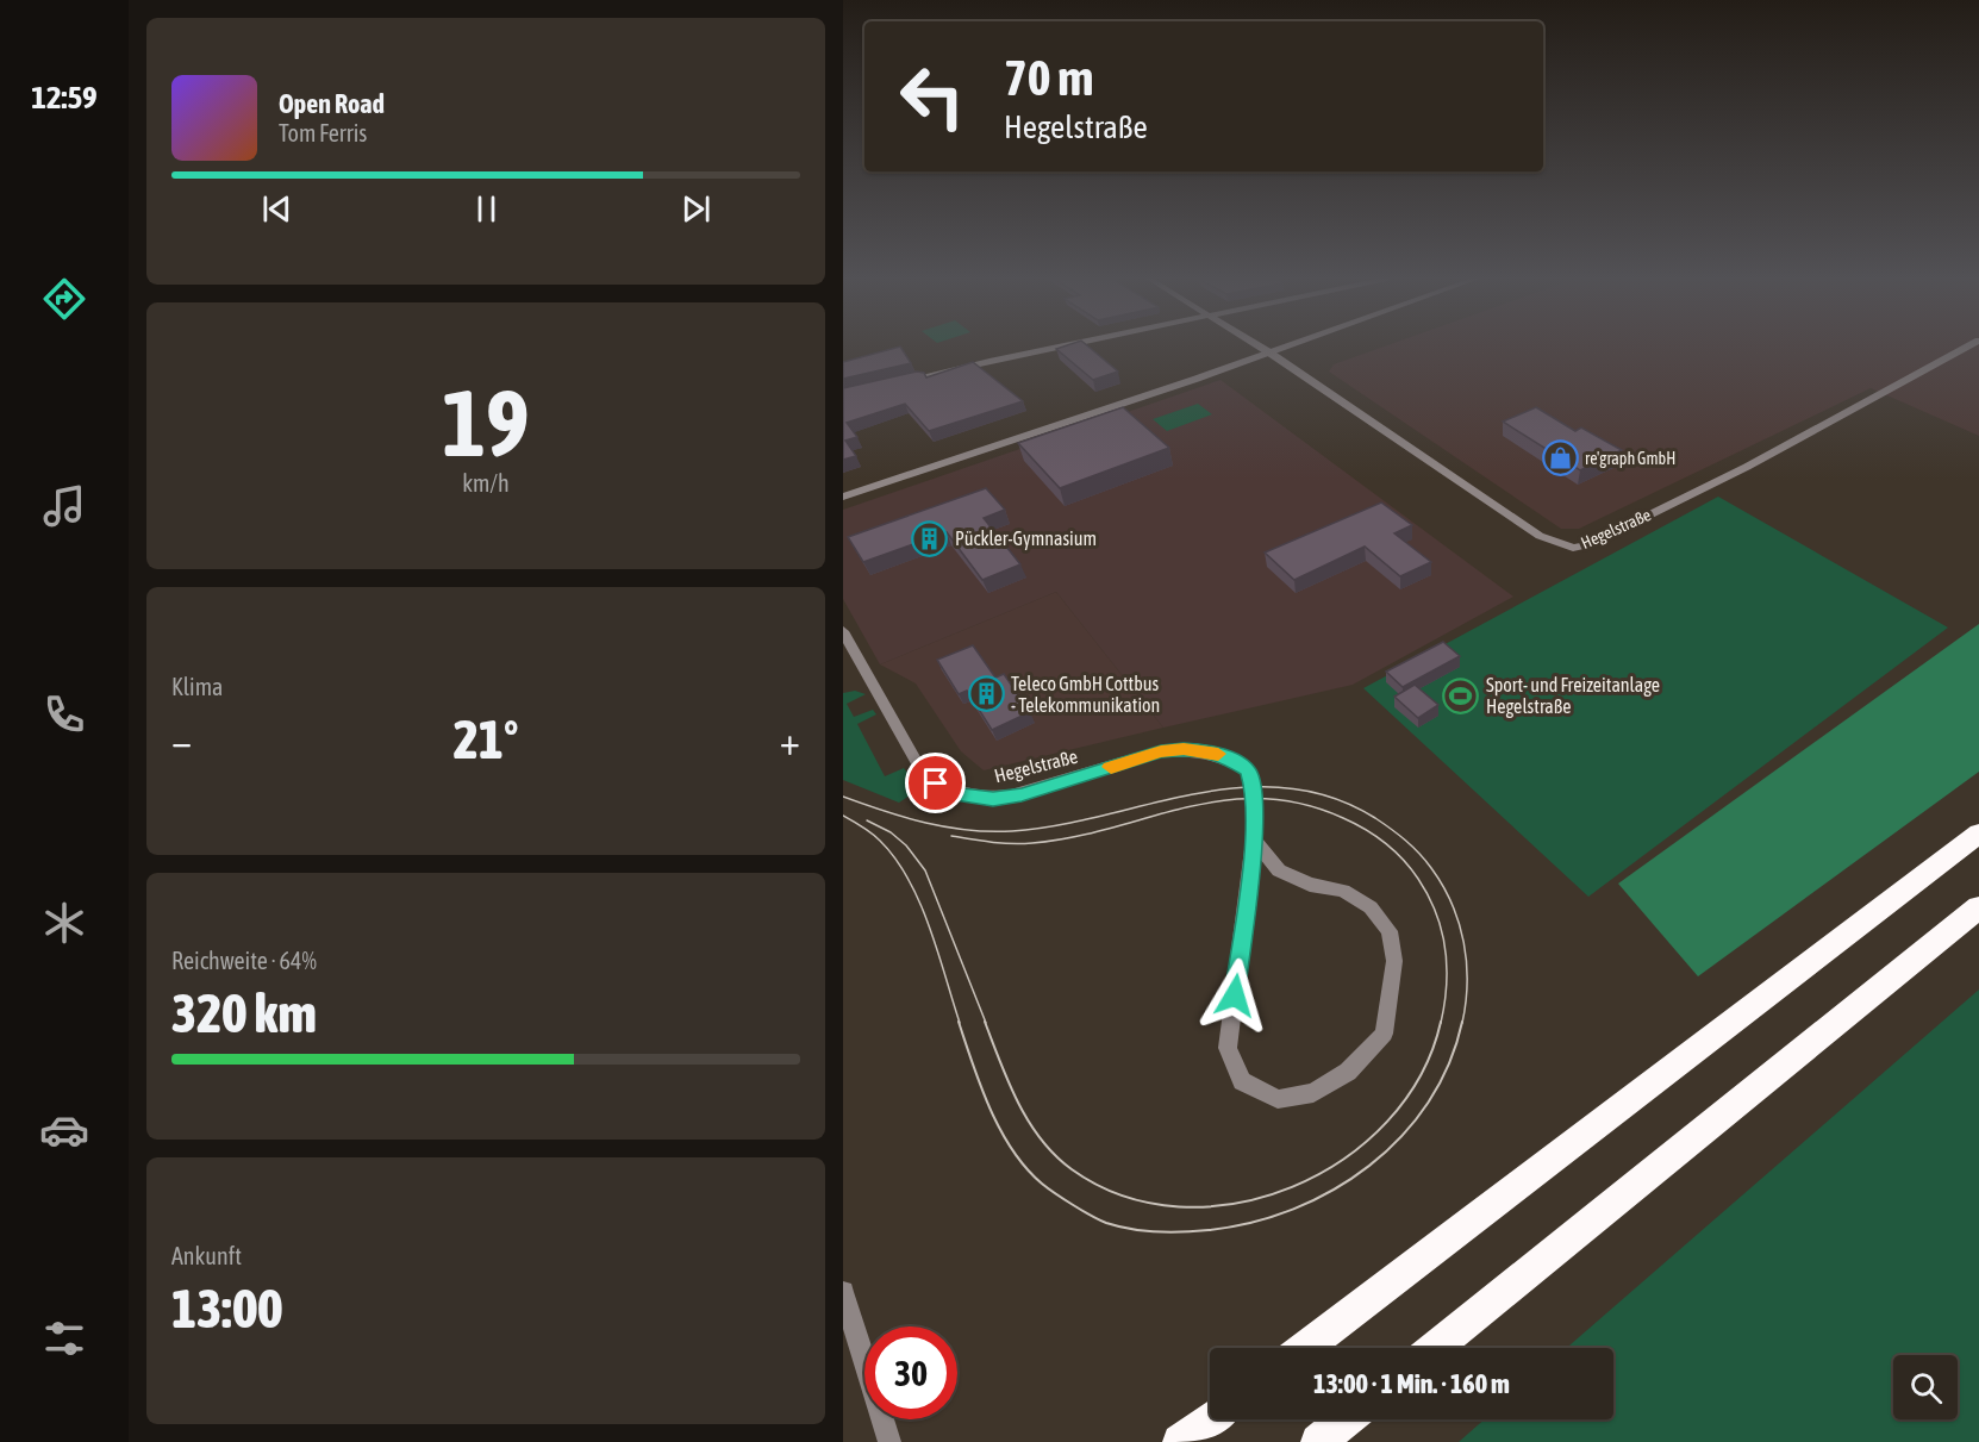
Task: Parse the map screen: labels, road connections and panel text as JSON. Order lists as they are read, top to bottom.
{
  "streets": {
    "street": ["Hegelstraße"]
  },
  "places": {
    "shop": ["re'graph GmbH"],
    "building": ["Pückler-Gymnasium", "Teleco GmbH Cottbus - Telekommunikation"],
    "sports": ["Sport- und Freizeitanlage Hegelstraße"]
  },
  "page": {
    "tabs": "12:59",
    "turn": ["70 m", "Hegelstraße"],
    "song": ["Open Road", "Tom Ferris"],
    "tile": [
      ["19", "km/h"],
      "Klima",
      ["Reichweite · 64%", "320 km"],
      ["Ankunft", "13:00"]
    ],
    "heat": ["−", "21°", "+"],
    "limit": "30",
    "trip": "13:00 · 1 Min. · 160 m"
  }
}
